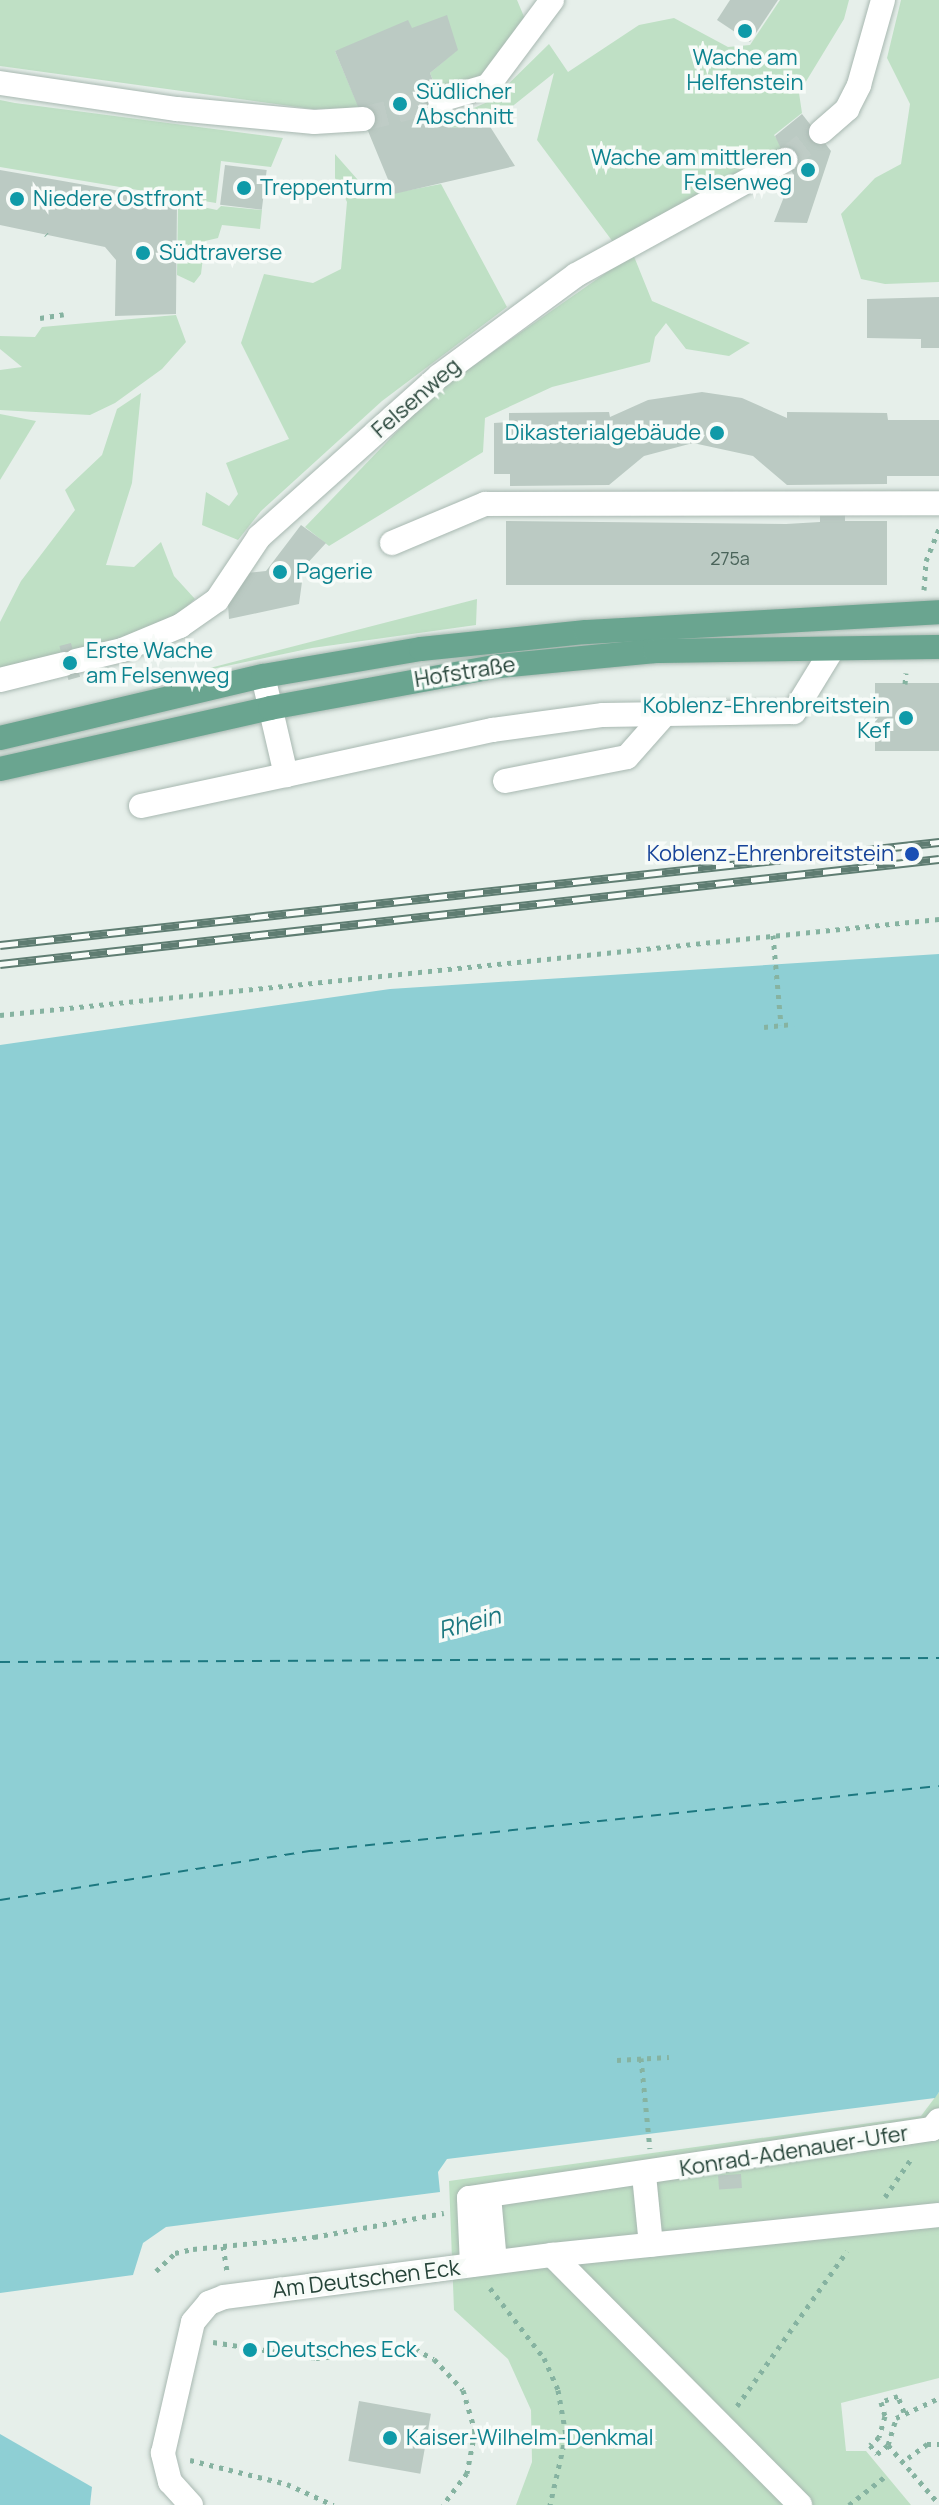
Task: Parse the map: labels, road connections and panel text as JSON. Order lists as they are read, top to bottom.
{
  "streets": {
    "main road": ["Hofstraße"],
    "street": ["Felsenweg", "Konrad-Adenauer-Ufer", "Am Deutschen Eck"]
  },
  "crossings": [
    ["Konrad-Adenauer-Ufer", "Am Deutschen Eck"]
  ],
  "water": ["Rhein"],
  "places": [
    "Wache am Helfenstein",
    "Südlicher Abschnitt",
    "Wache am mittleren Felsenweg",
    "Treppenturm",
    "Niedere Ostfront",
    "Südtraverse",
    "Dikasterialgebäude",
    "Pagerie",
    "Erste Wache am Felsenweg",
    "Koblenz-Ehrenbreitstein Kef",
    "Koblenz-Ehrenbreitstein",
    "Deutsches Eck",
    "Kaiser-Wilhelm-Denkmal"
  ],
  "house_numbers": ["275a"]
}
